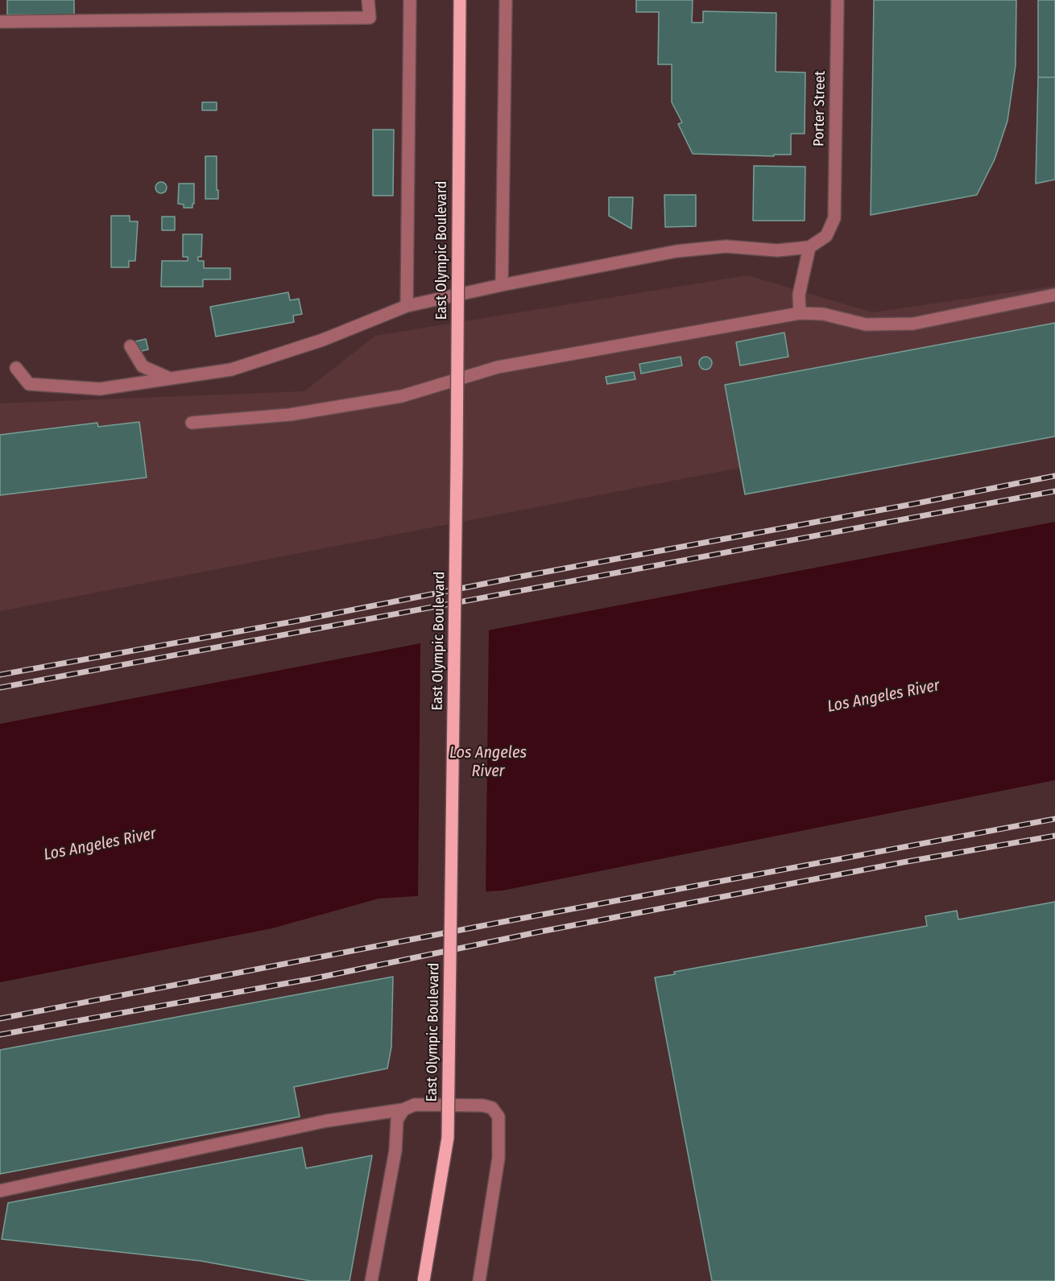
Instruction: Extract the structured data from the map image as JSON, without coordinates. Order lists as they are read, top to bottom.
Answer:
{
  "streets": {
    "main road": ["East Olympic Boulevard"],
    "street": ["Porter Street"]
  },
  "water": ["Los Angeles River"]
}
